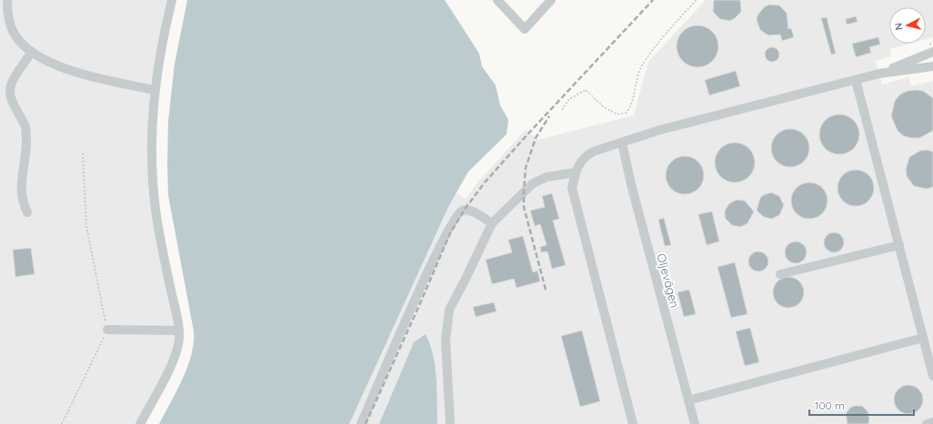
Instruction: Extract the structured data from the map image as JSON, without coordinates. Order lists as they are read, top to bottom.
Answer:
{
  "streets": {
    "street": ["Oljevägen"]
  },
  "scale_bar": "100 m",
  "north": "left"
}
